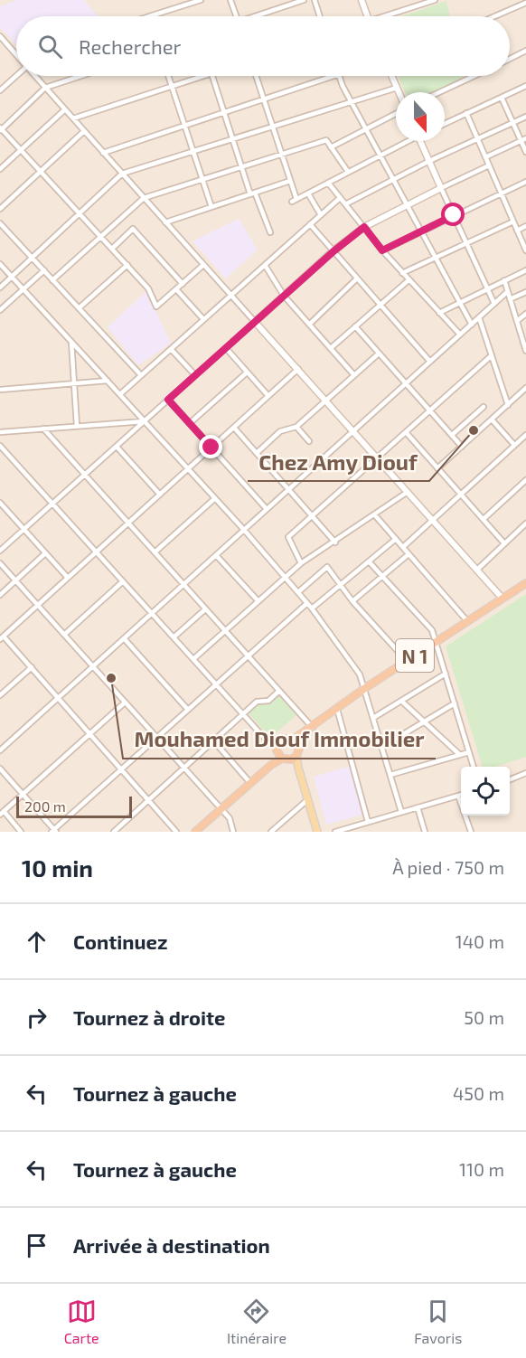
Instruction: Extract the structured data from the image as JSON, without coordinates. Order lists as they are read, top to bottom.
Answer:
{
  "streets": {
    "highway": ["N 1"]
  },
  "places": ["Chez Amy Diouf", "Mouhamed Diouf Immobilier"],
  "scale_bar": "200 m",
  "north": "bottom",
  "page": {
    "search": "Rechercher",
    "scale": "200 m",
    "heading": ["10 min", "À pied · 750 m"],
    "list": [
      ["Continuez", "140 m"],
      ["Tournez à droite", "50 m"],
      ["Tournez à gauche", "450 m"],
      ["Tournez à gauche", "110 m"],
      "Arrivée à destination"
    ],
    "nav": ["Carte", "Itinéraire", "Favoris"]
  }
}
